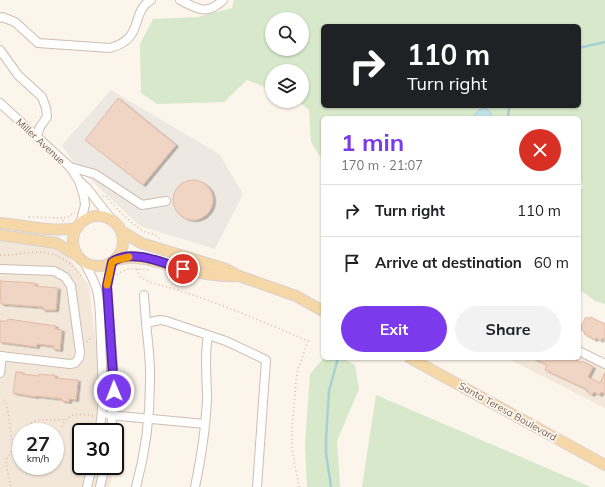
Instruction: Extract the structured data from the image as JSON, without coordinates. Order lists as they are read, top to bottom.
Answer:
{
  "streets": {
    "main road": ["Santa Teresa Boulevard"],
    "street": ["Miller Avenue"]
  },
  "page": {
    "turn": ["110 m", "Turn right"],
    "heading": ["1 min", "170 m · 21:07"],
    "list": [
      {
        "name": "Turn right",
        "value": "110 m"
      },
      {
        "name": "Arrive at destination",
        "value": "60 m"
      }
    ],
    "buttons": ["Exit", "Share"],
    "speed": "27 km/h",
    "limit": "30"
  }
}
